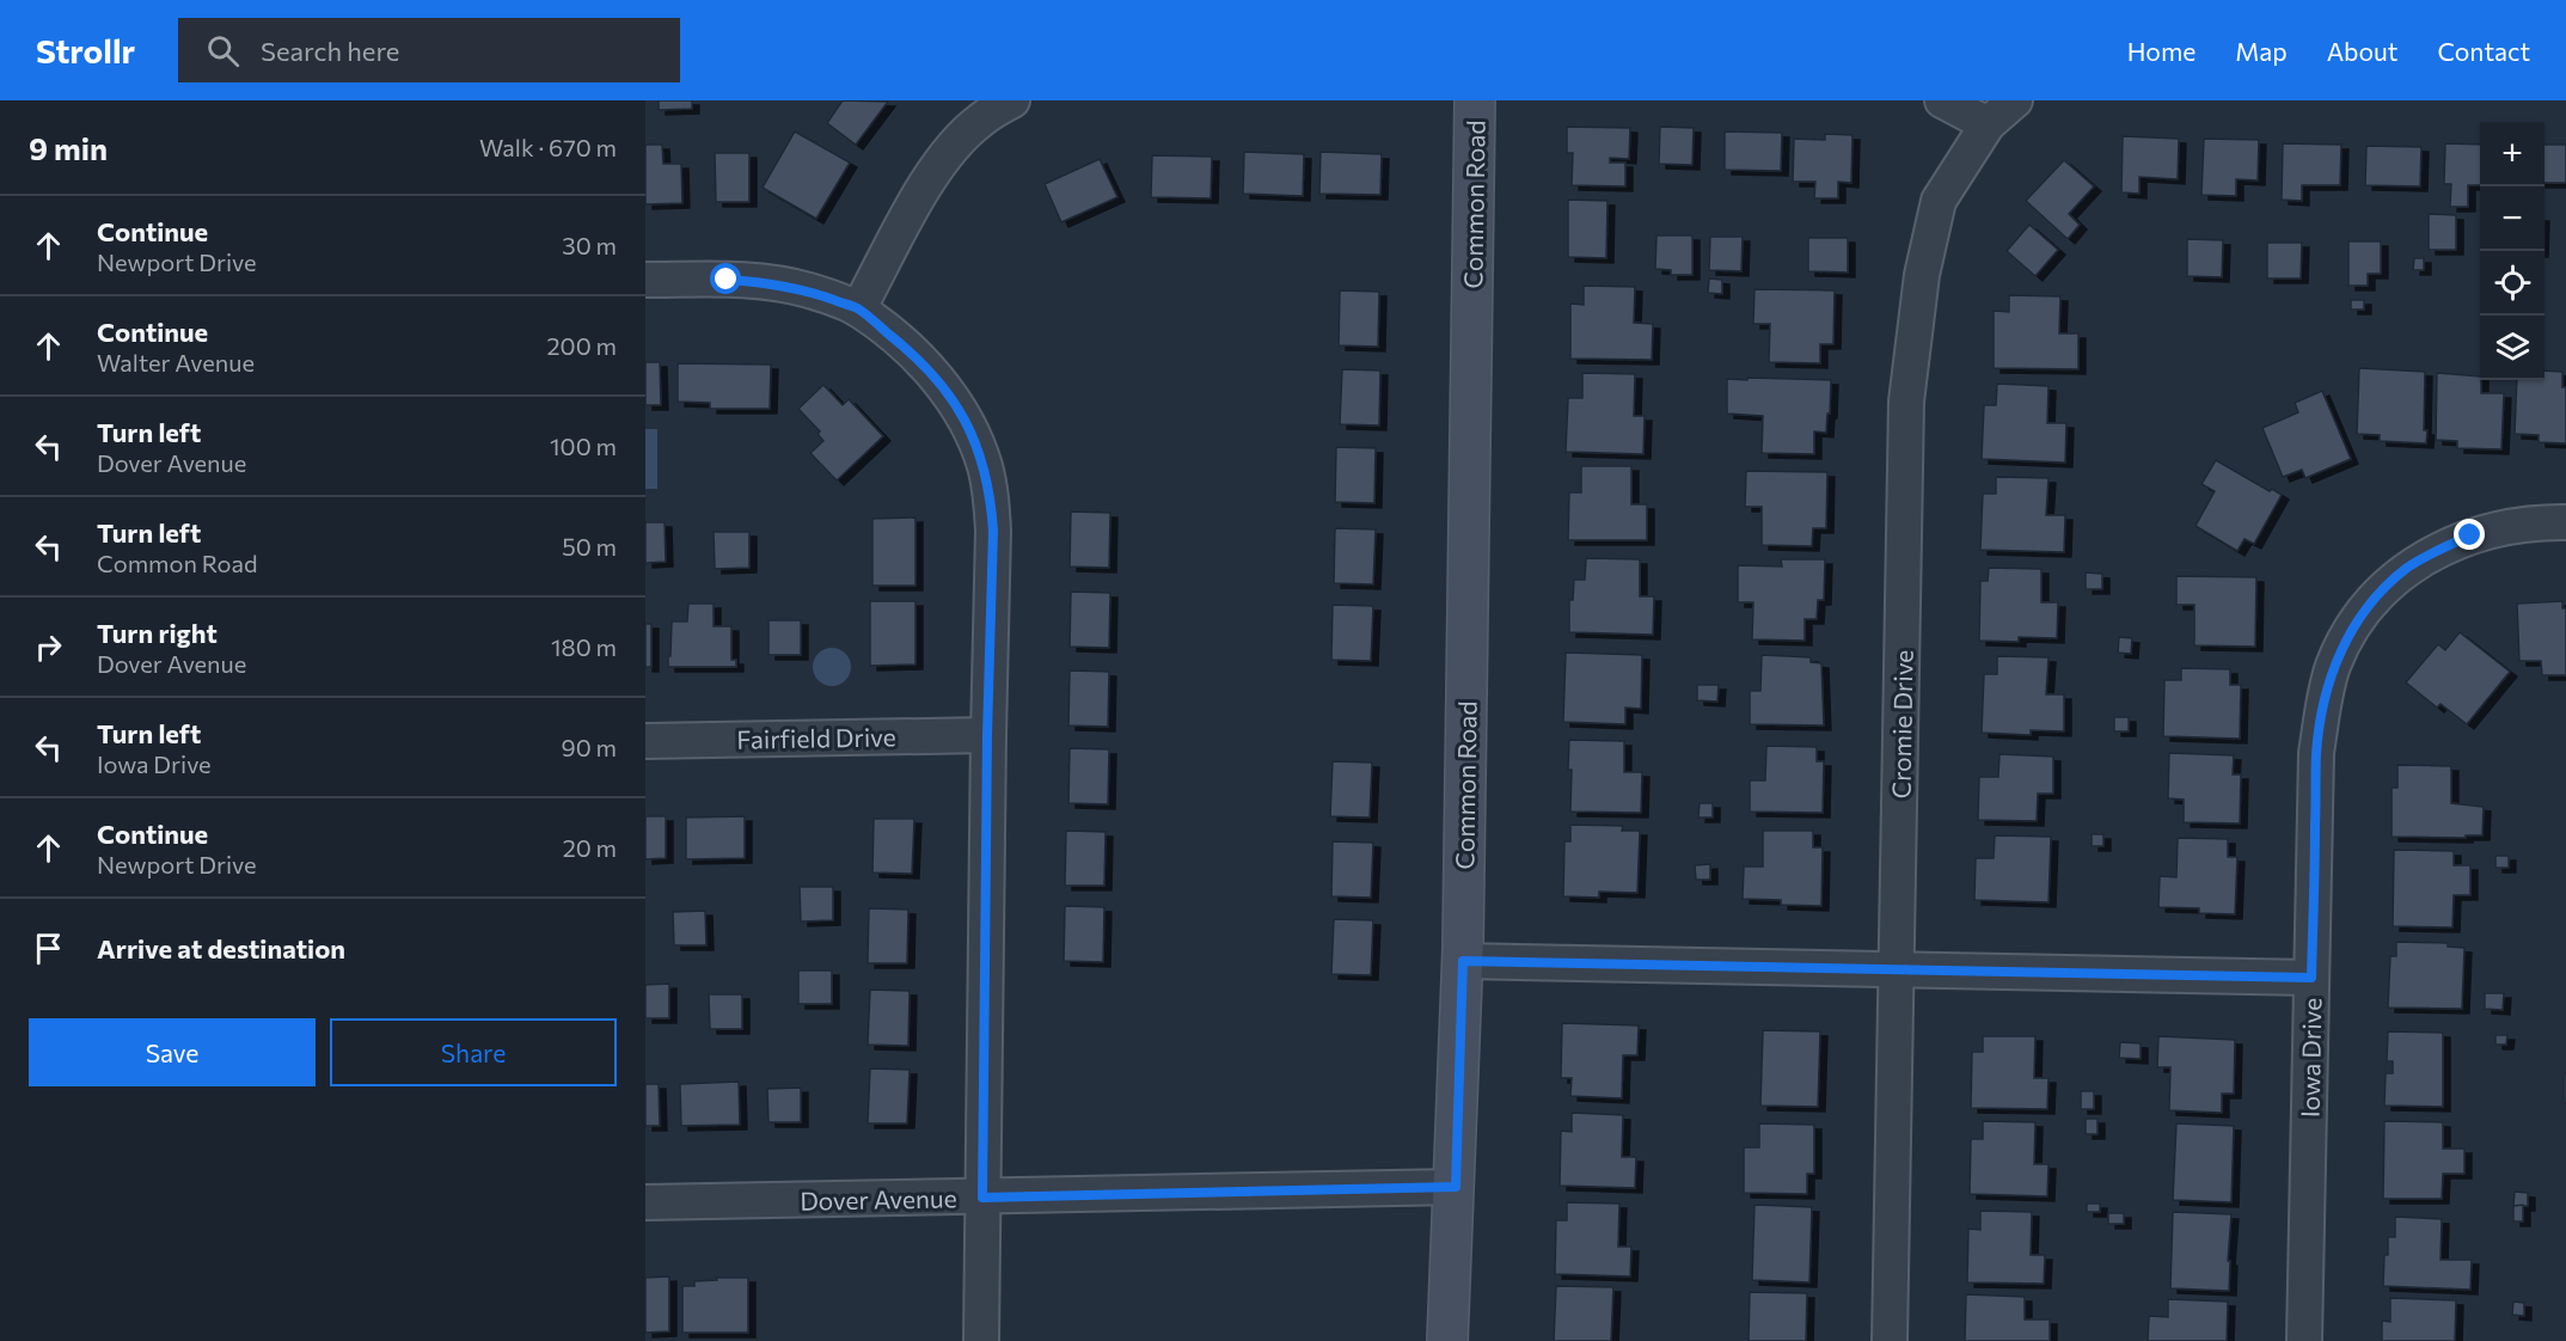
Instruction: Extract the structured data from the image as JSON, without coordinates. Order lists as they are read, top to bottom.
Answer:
{
  "streets": {
    "street": [
      "Common Road",
      "Cromie Drive",
      "Fairfield Drive",
      "Iowa Drive",
      "Dover Avenue"
    ]
  },
  "crossings": [
    ["Common Road", "Dover Avenue"]
  ],
  "page": {
    "header": "Strollr",
    "search": "Search here",
    "nav": [
      "Home",
      "Map",
      "About",
      "Contact"
    ],
    "heading": ["9 min", "Walk · 670 m"],
    "map_buttons": ["+", "−"],
    "list": [
      ["Continue", "Newport Drive", "30 m"],
      ["Continue", "Walter Avenue", "200 m"],
      ["Turn left", "Dover Avenue", "100 m"],
      ["Turn left", "Common Road", "50 m"],
      ["Turn right", "Dover Avenue", "180 m"],
      ["Turn left", "Iowa Drive", "90 m"],
      ["Continue", "Newport Drive", "20 m"],
      "Arrive at destination"
    ],
    "buttons": ["Save", "Share"]
  }
}
